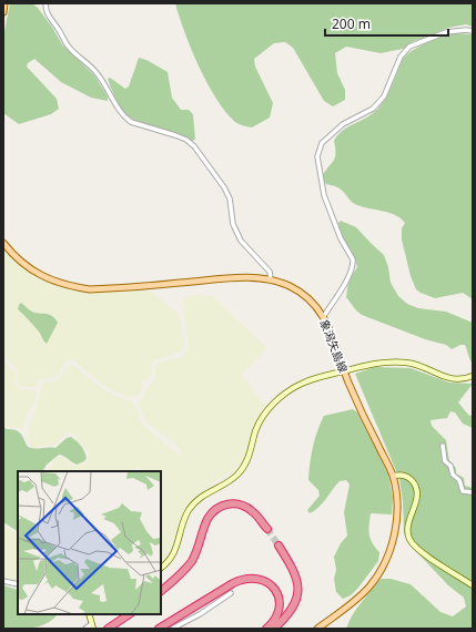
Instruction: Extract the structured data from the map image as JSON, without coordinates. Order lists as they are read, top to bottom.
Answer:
{
  "streets": {
    "main road": ["象潟矢島線"]
  },
  "scale_bar": "200 m"
}
